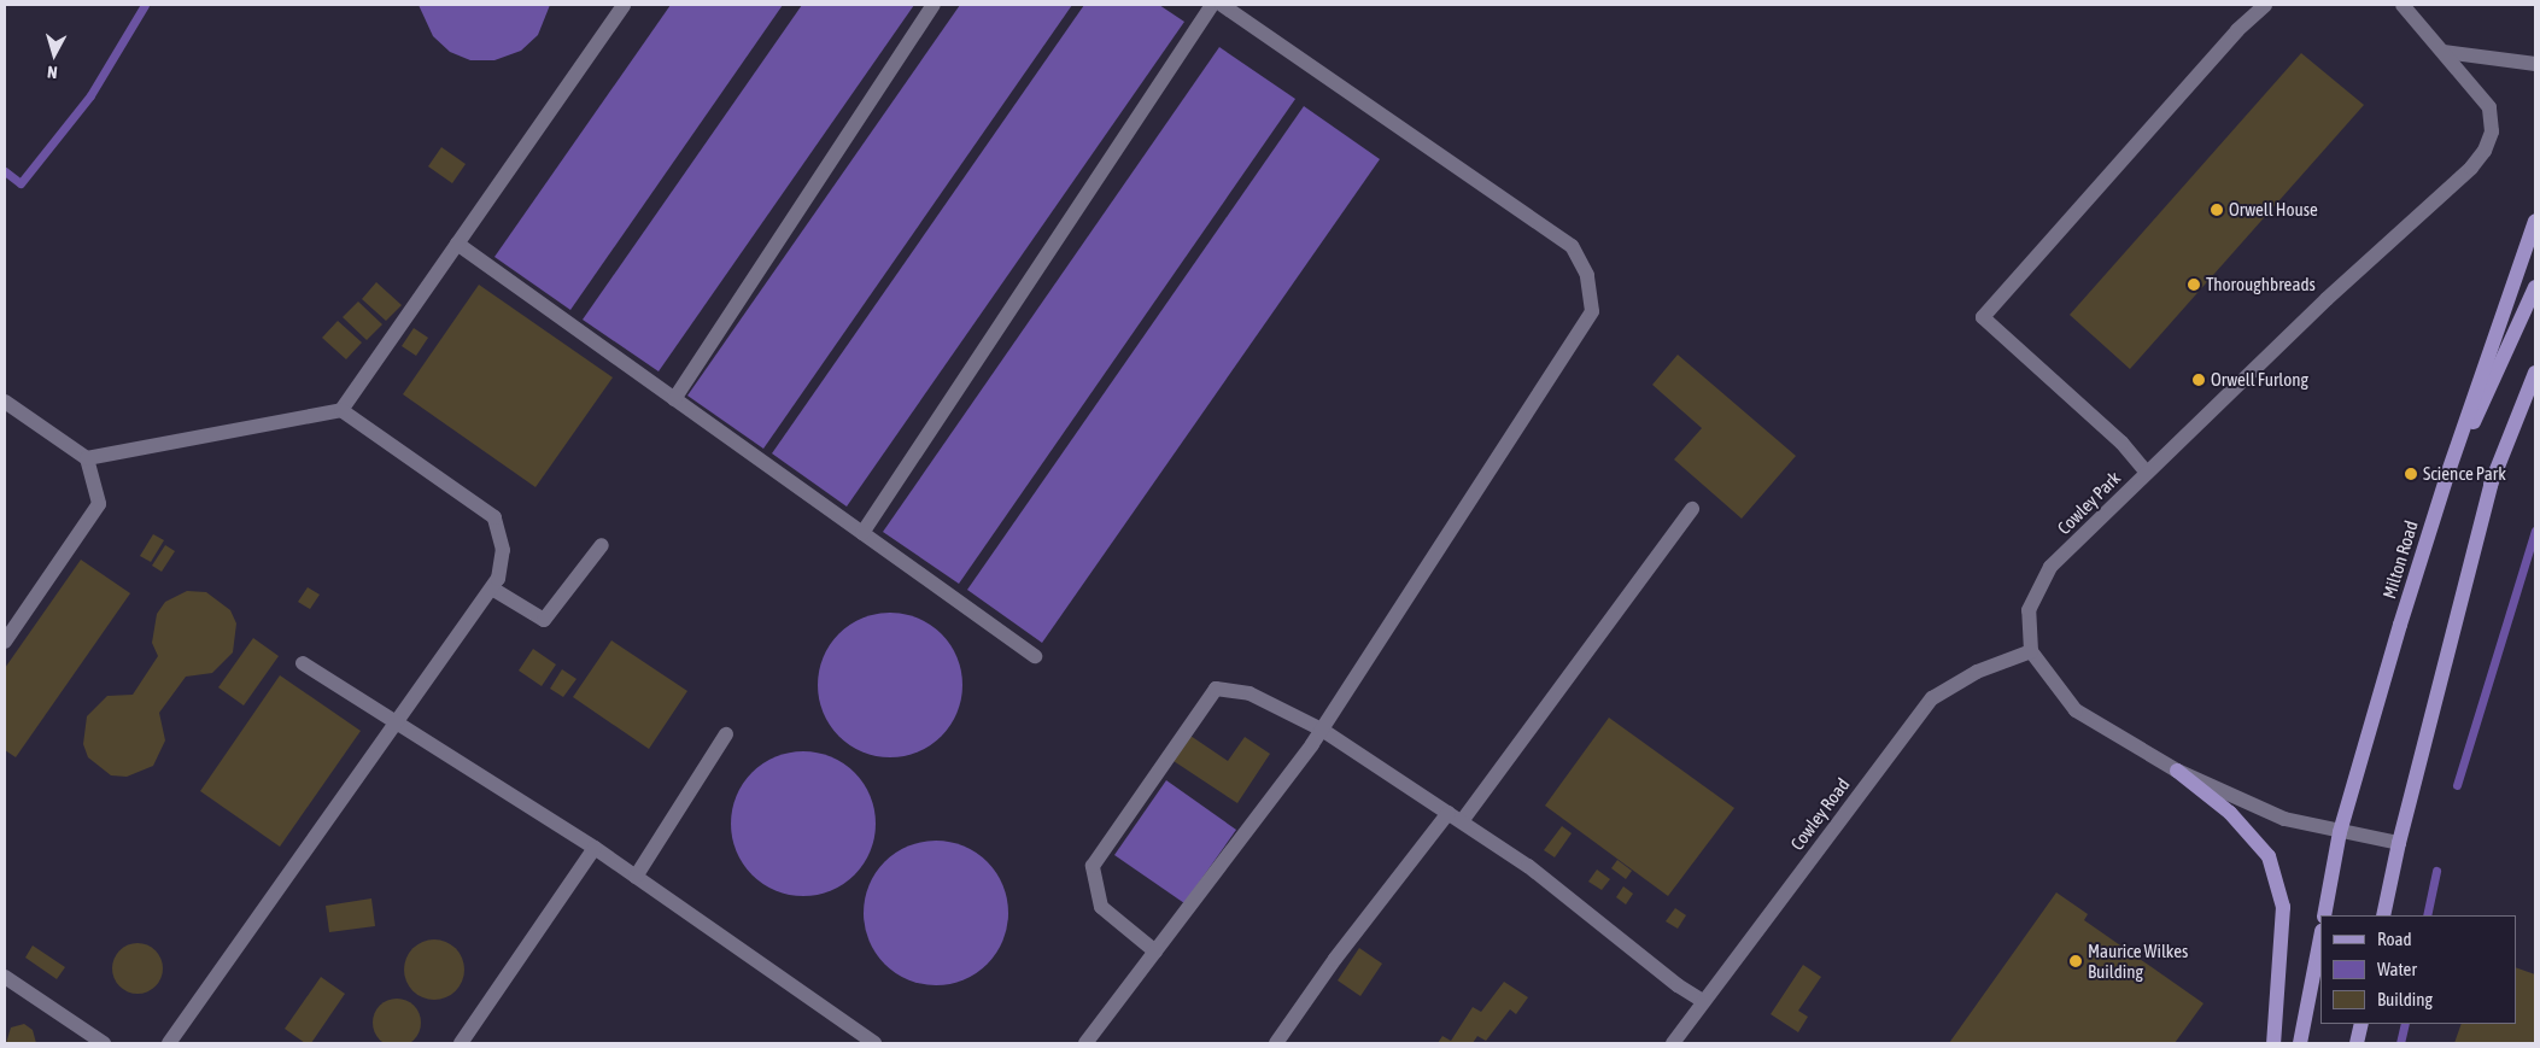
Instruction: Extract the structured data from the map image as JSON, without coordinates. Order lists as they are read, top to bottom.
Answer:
{
  "streets": {
    "main road": ["Milton Road"],
    "street": ["Cowley Park", "Cowley Road"]
  },
  "crossings": [
    ["Cowley Park", "Cowley Road"]
  ],
  "places": [
    "Orwell House",
    "Thoroughbreads",
    "Orwell Furlong",
    "Science Park",
    "Maurice Wilkes Building"
  ],
  "legend": ["Road", "Water", "Building"],
  "north": "bottom"
}
